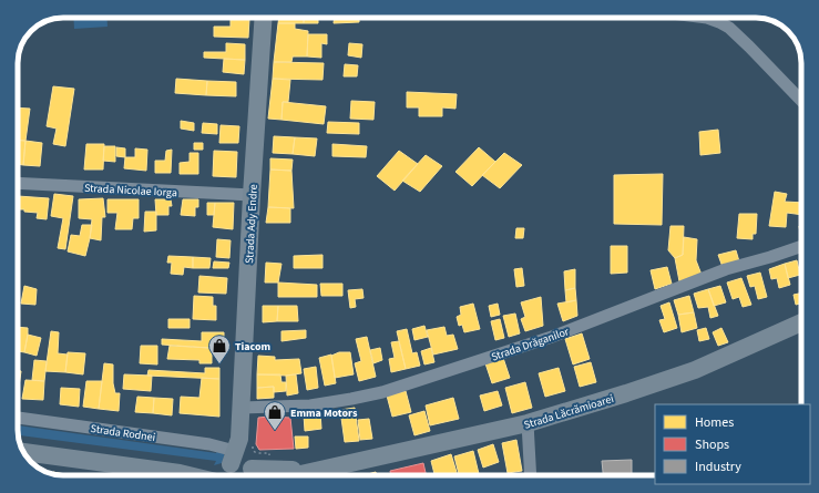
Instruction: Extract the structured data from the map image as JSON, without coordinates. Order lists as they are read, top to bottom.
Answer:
{
  "streets": {
    "main road": ["Strada Ady Endre", "Strada Lăcrămioarei"],
    "street": ["Strada Nicolae Iorga", "Strada Drăganilor", "Strada Rodnei"]
  },
  "crossings": [
    ["Strada Nicolae Iorga", "Strada Ady Endre"],
    ["Strada Ady Endre", "Strada Drăganilor"],
    ["Strada Ady Endre", "Strada Lăcrămioarei"],
    ["Strada Ady Endre", "Strada Rodnei"],
    ["Strada Lăcrămioarei", "Strada Rodnei"]
  ],
  "places": {
    "shop": ["Tiacom", "Emma Motors"]
  },
  "legend": ["Homes", "Shops", "Industry"]
}
